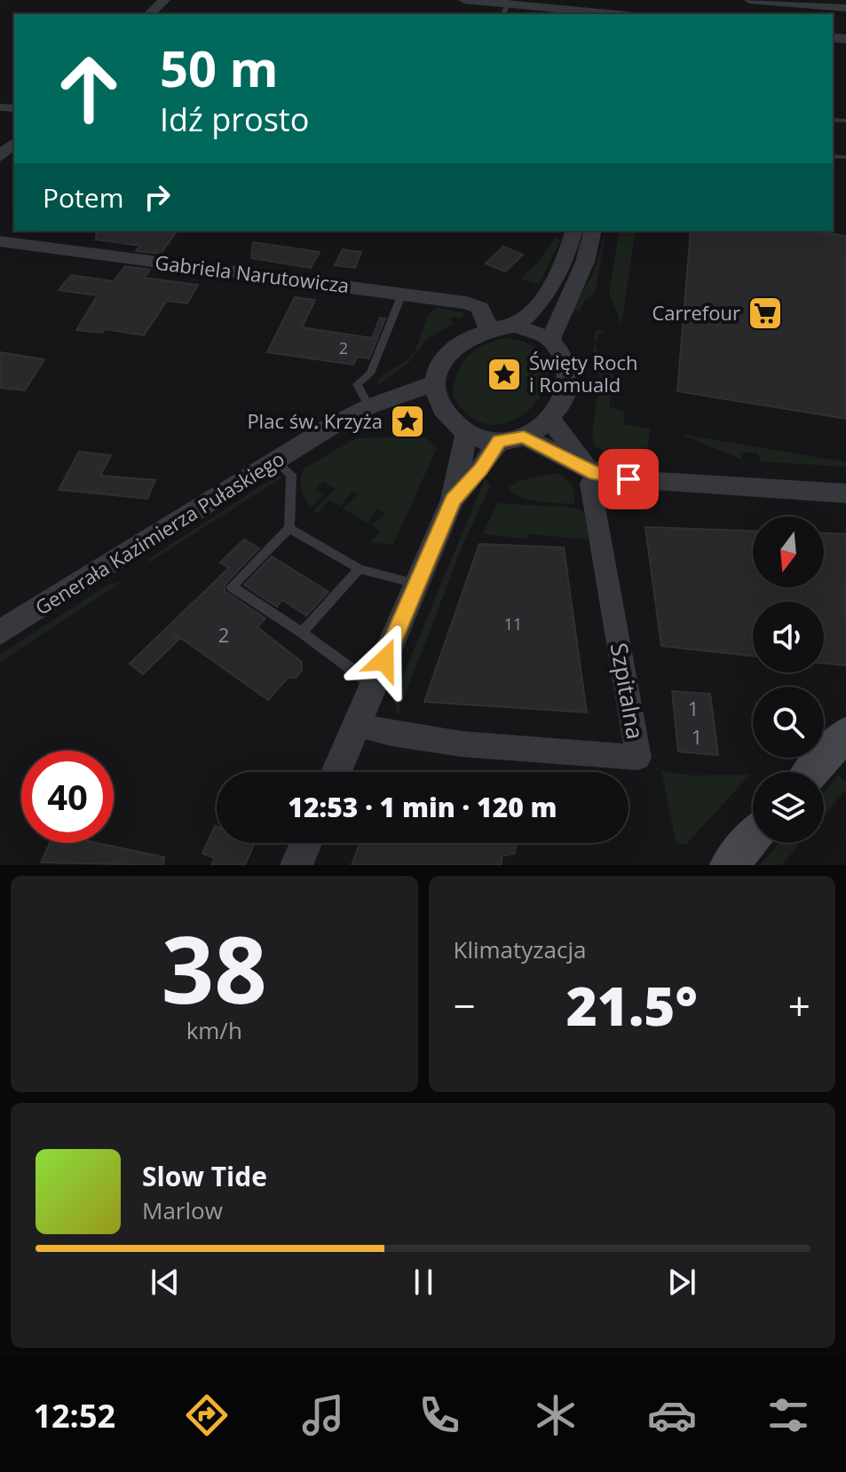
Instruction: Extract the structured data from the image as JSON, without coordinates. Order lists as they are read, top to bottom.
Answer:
{
  "streets": {
    "street": ["Gabriela Narutowicza", "Generała Kazimierza Pułaskiego", "Szpitalna"]
  },
  "crossings": [
    ["Gabriela Narutowicza", "Generała Kazimierza Pułaskiego"]
  ],
  "places": {
    "supermarket": ["Carrefour"],
    "place": ["Święty Roch i Romuald", "Plac św. Krzyża"]
  },
  "house_numbers": [
    "2",
    "11",
    "2",
    "1",
    "1"
  ],
  "north": "bottom",
  "page": {
    "turn": ["50 m", "Idź prosto"],
    "then": "Potem",
    "limit": "40",
    "trip": "12:53 · 1 min · 120 m",
    "tile": [
      ["38", "km/h"],
      "Klimatyzacja"
    ],
    "heat": ["−", "21.5°", "+"],
    "song": ["Slow Tide", "Marlow"],
    "tabs": "12:52"
  }
}
